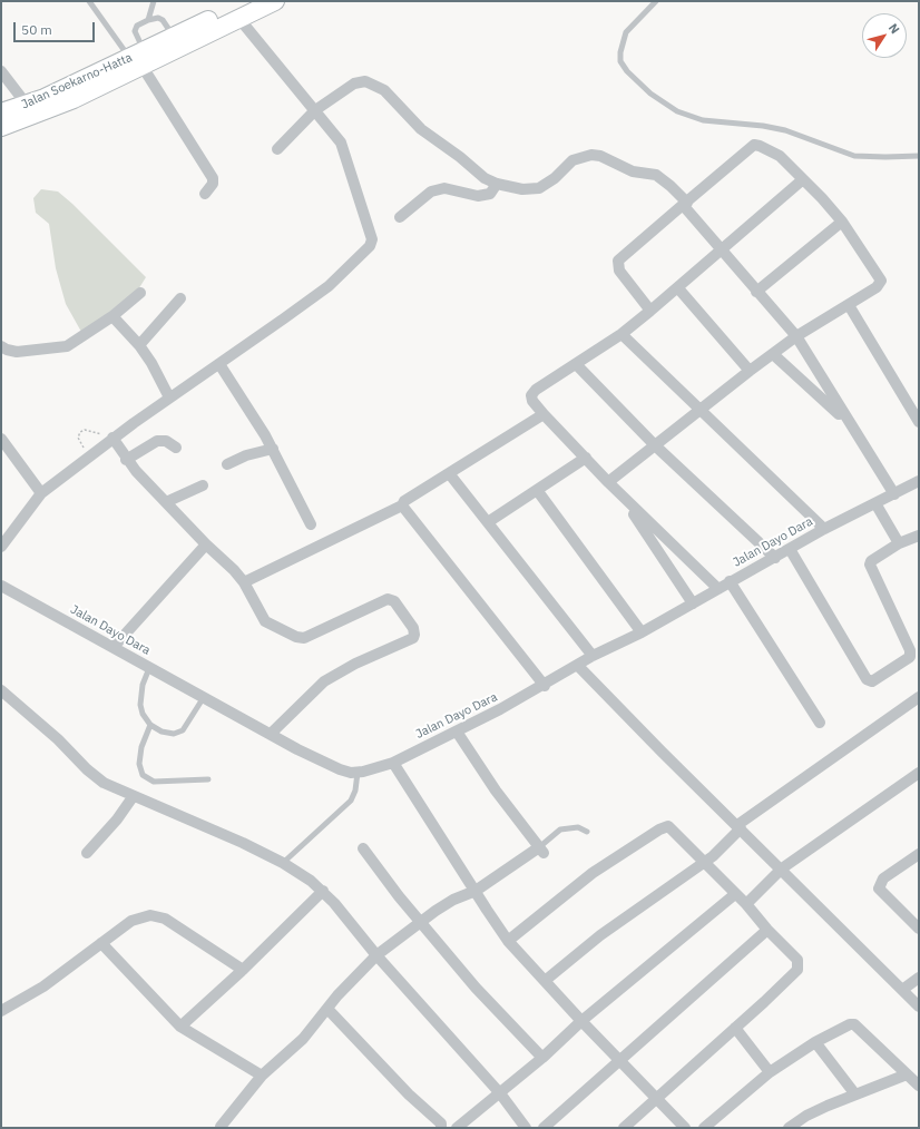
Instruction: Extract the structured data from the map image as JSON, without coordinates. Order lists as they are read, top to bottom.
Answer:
{
  "streets": {
    "main road": ["Jalan Soekarno-Hatta"],
    "street": ["Jalan Dayo Dara"]
  },
  "scale_bar": "50 m",
  "north": "top right"
}
